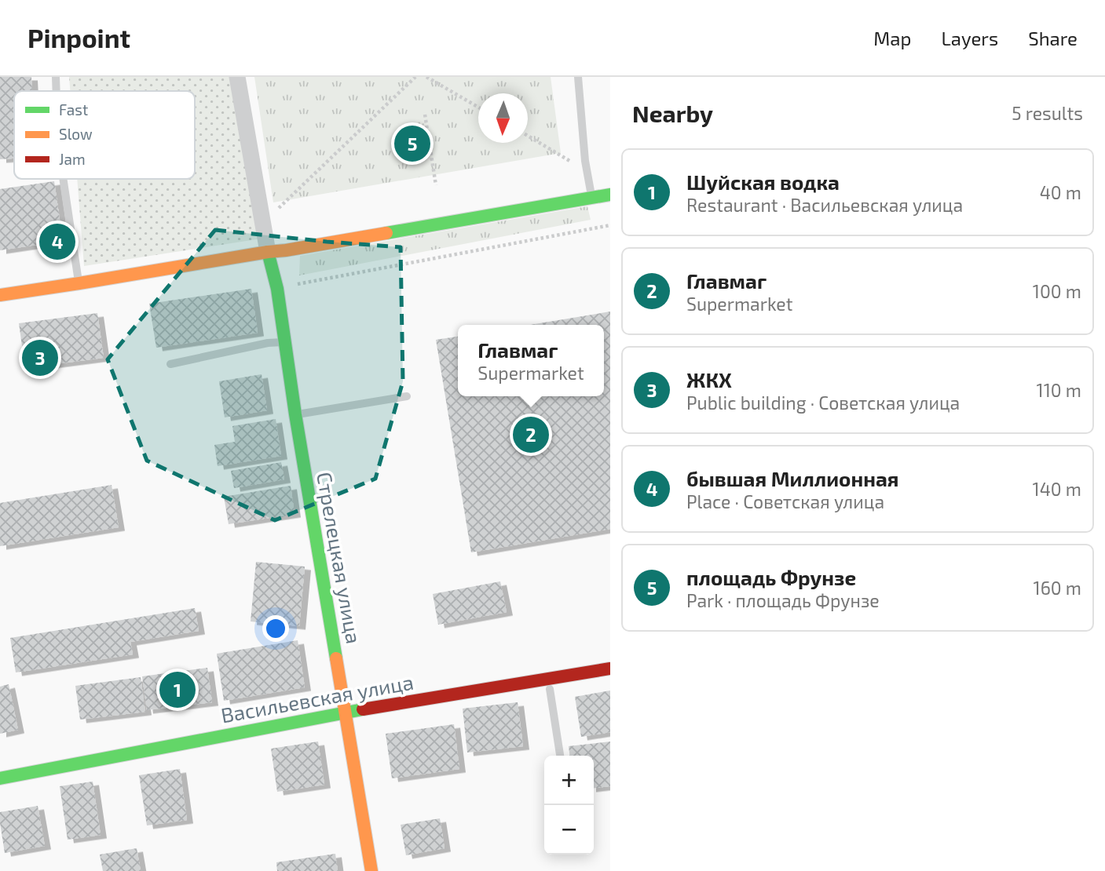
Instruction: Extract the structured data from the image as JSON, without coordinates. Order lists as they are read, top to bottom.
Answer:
{
  "streets": {
    "street": ["Стрелецкая улица", "Васильевская улица"]
  },
  "crossings": [
    ["Стрелецкая улица", "Васильевская улица"]
  ],
  "legend": ["Fast", "Slow", "Jam"],
  "north": "bottom",
  "page": {
    "header": "Pinpoint",
    "nav": ["Map", "Layers", "Share"],
    "heading": ["Nearby", "5 results"],
    "pins": [
      "5",
      "4",
      "3",
      "2",
      "1"
    ],
    "list": [
      {
        "mark": "1",
        "name": "Шуйская водка",
        "note": "Restaurant · Васильевская улица",
        "value": "40 m"
      },
      {
        "mark": "2",
        "name": "Главмаг",
        "note": "Supermarket",
        "value": "100 m"
      },
      {
        "mark": "3",
        "name": "ЖКХ",
        "note": "Public building · Советская улица",
        "value": "110 m"
      },
      {
        "mark": "4",
        "name": "бывшая Миллионная",
        "note": "Place · Советская улица",
        "value": "140 m"
      },
      {
        "mark": "5",
        "name": "площадь Фрунзе",
        "note": "Park · площадь Фрунзе",
        "value": "160 m"
      }
    ],
    "popup": ["Главмаг", "Supermarket"],
    "map_buttons": ["+", "−"]
  }
}
